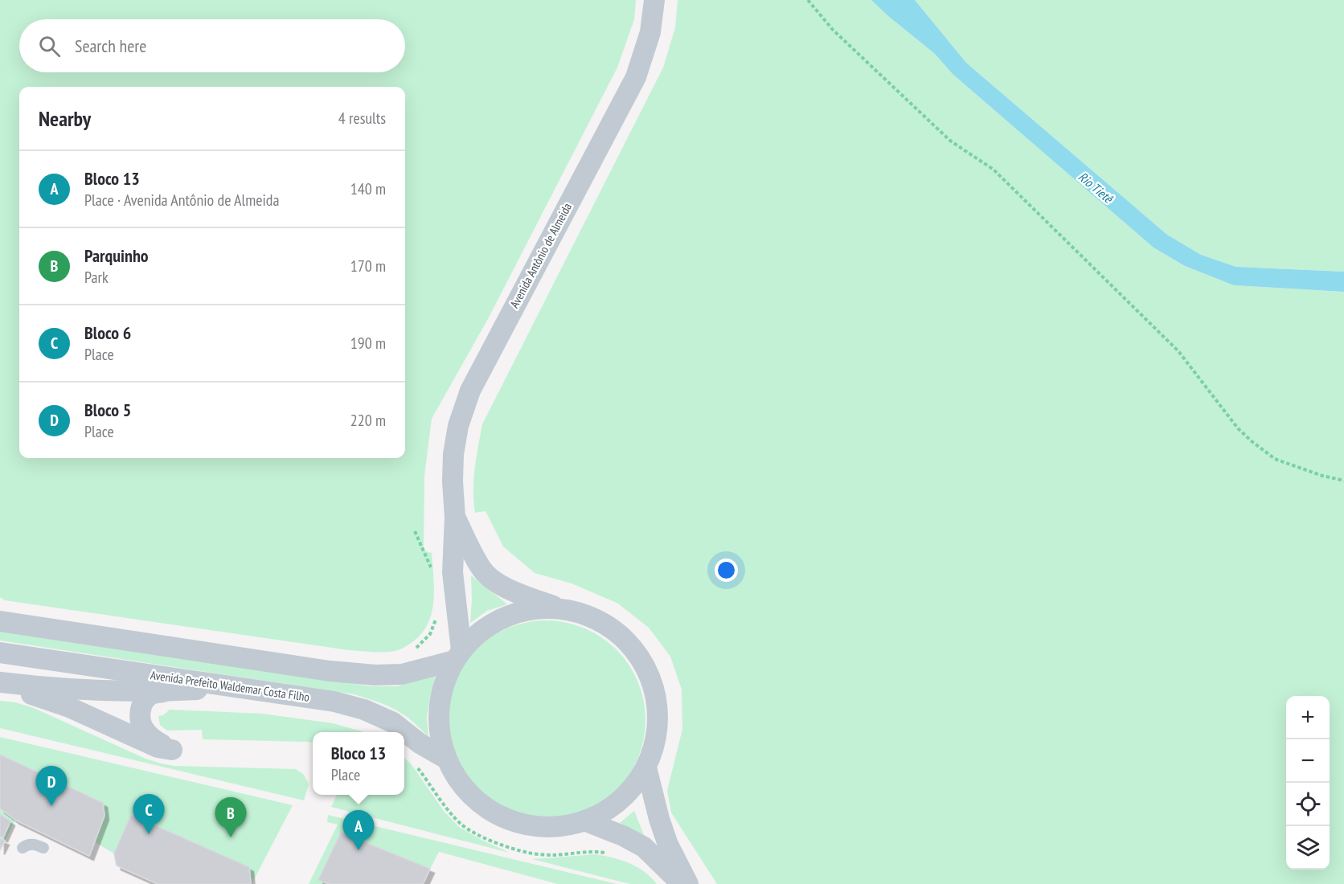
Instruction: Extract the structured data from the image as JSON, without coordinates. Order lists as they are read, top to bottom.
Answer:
{
  "streets": {
    "street": ["Avenida Antônio de Almeida", "Avenida Prefeito Waldemar Costa Filho"]
  },
  "crossings": [
    ["Avenida Antônio de Almeida", "Avenida Prefeito Waldemar Costa Filho"]
  ],
  "water": ["Rio Tietê"],
  "page": {
    "search": "Search here",
    "heading": ["Nearby", "4 results"],
    "list": [
      {
        "mark": "A",
        "name": "Bloco 13",
        "note": "Place · Avenida Antônio de Almeida",
        "value": "140 m"
      },
      {
        "mark": "B",
        "name": "Parquinho",
        "note": "Park",
        "value": "170 m"
      },
      {
        "mark": "C",
        "name": "Bloco 6",
        "note": "Place",
        "value": "190 m"
      },
      {
        "mark": "D",
        "name": "Bloco 5",
        "note": "Place",
        "value": "220 m"
      }
    ],
    "map_buttons": ["+", "−"],
    "popup": ["Bloco 13", "Place"],
    "pins": [
      "D",
      "C",
      "B",
      "A"
    ]
  }
}
